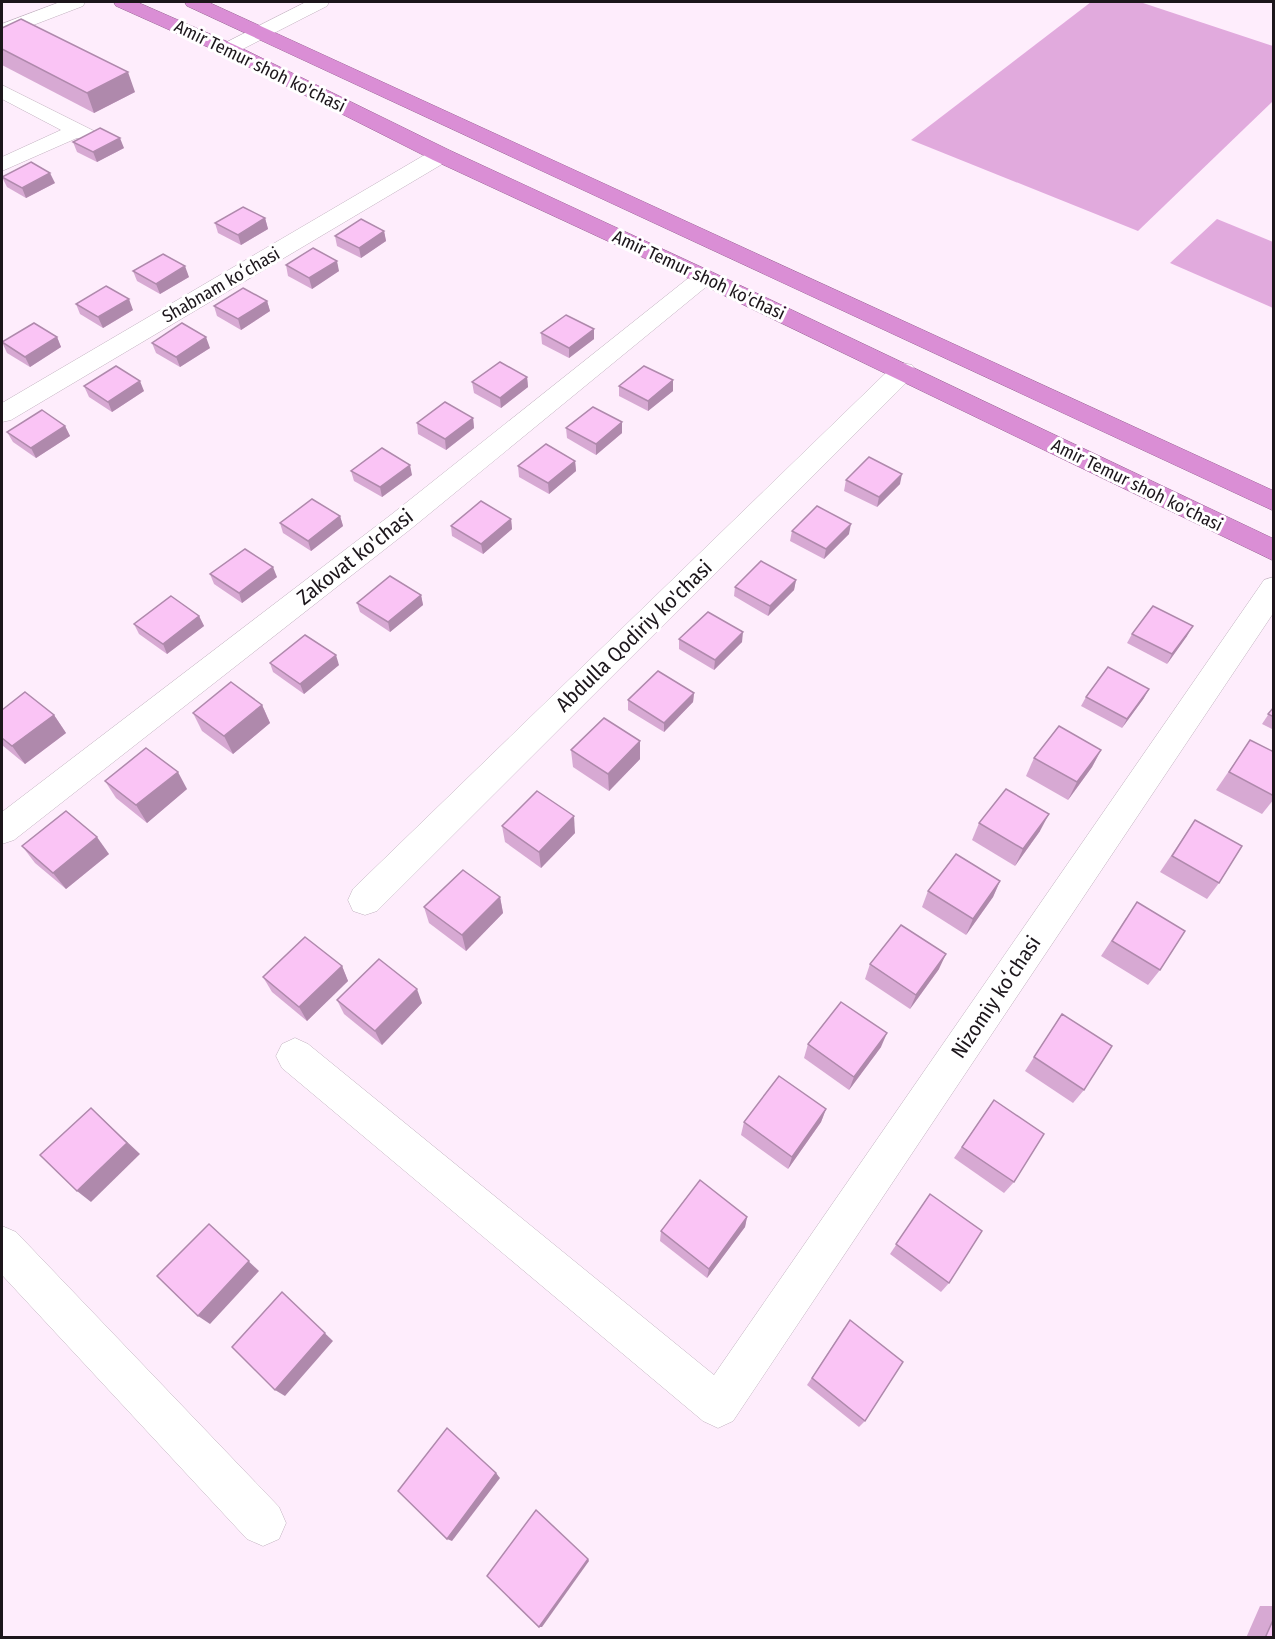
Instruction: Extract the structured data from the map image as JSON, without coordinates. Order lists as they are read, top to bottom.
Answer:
{
  "streets": {
    "highway": ["Amir Temur shoh ko'chasi"],
    "street": [
      "Shabnam koʻchasi",
      "Zakovat ko'chasi",
      "Abdulla Qodiriy ko'chasi",
      "Nizomiy koʻchasi"
    ]
  },
  "crossings": [
    ["Amir Temur shoh ko'chasi", "Shabnam koʻchasi"],
    ["Amir Temur shoh ko'chasi", "Zakovat ko'chasi"],
    ["Amir Temur shoh ko'chasi", "Abdulla Qodiriy ko'chasi"]
  ]
}
